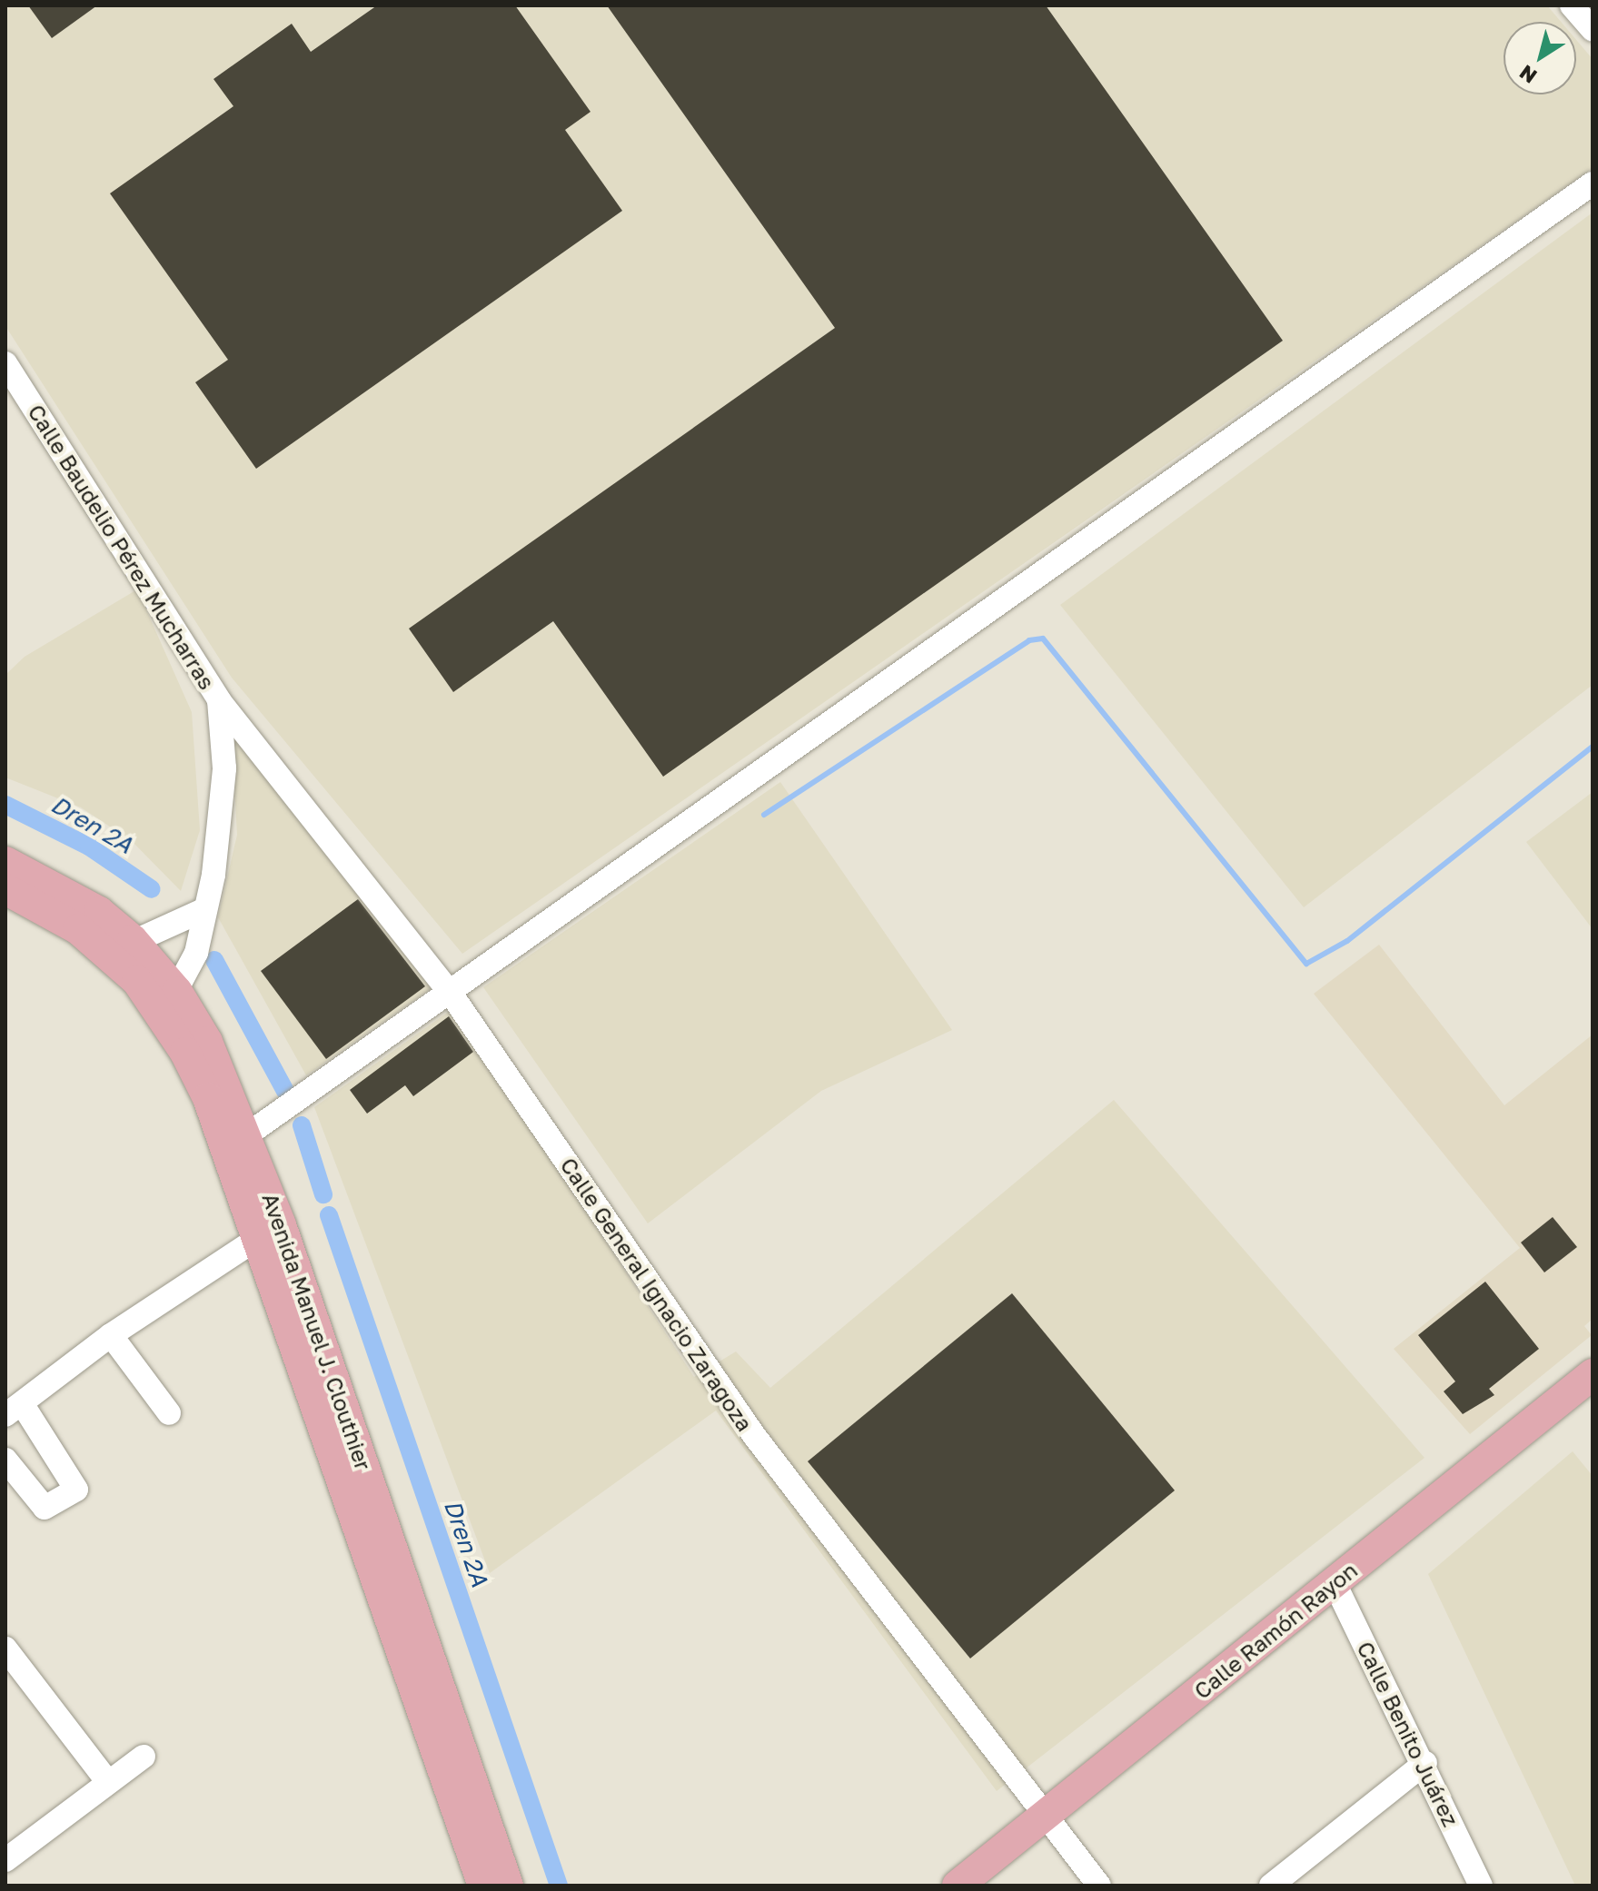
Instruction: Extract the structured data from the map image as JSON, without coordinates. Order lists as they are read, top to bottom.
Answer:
{
  "streets": {
    "main road": ["Avenida Manuel J. Clouthier", "Calle Ramón Rayon"],
    "street": ["Calle Baudelio Pérez Mucharras", "Calle General Ignacio Zaragoza", "Calle Benito Juárez"]
  },
  "crossings": [
    ["Calle Baudelio Pérez Mucharras", "Calle General Ignacio Zaragoza"],
    ["Calle Baudelio Pérez Mucharras", "Avenida Manuel J. Clouthier"],
    ["Calle General Ignacio Zaragoza", "Calle Ramón Rayon"],
    ["Calle Ramón Rayon", "Calle Benito Juárez"]
  ],
  "water": ["Dren 2A"],
  "north": "bottom left"
}
